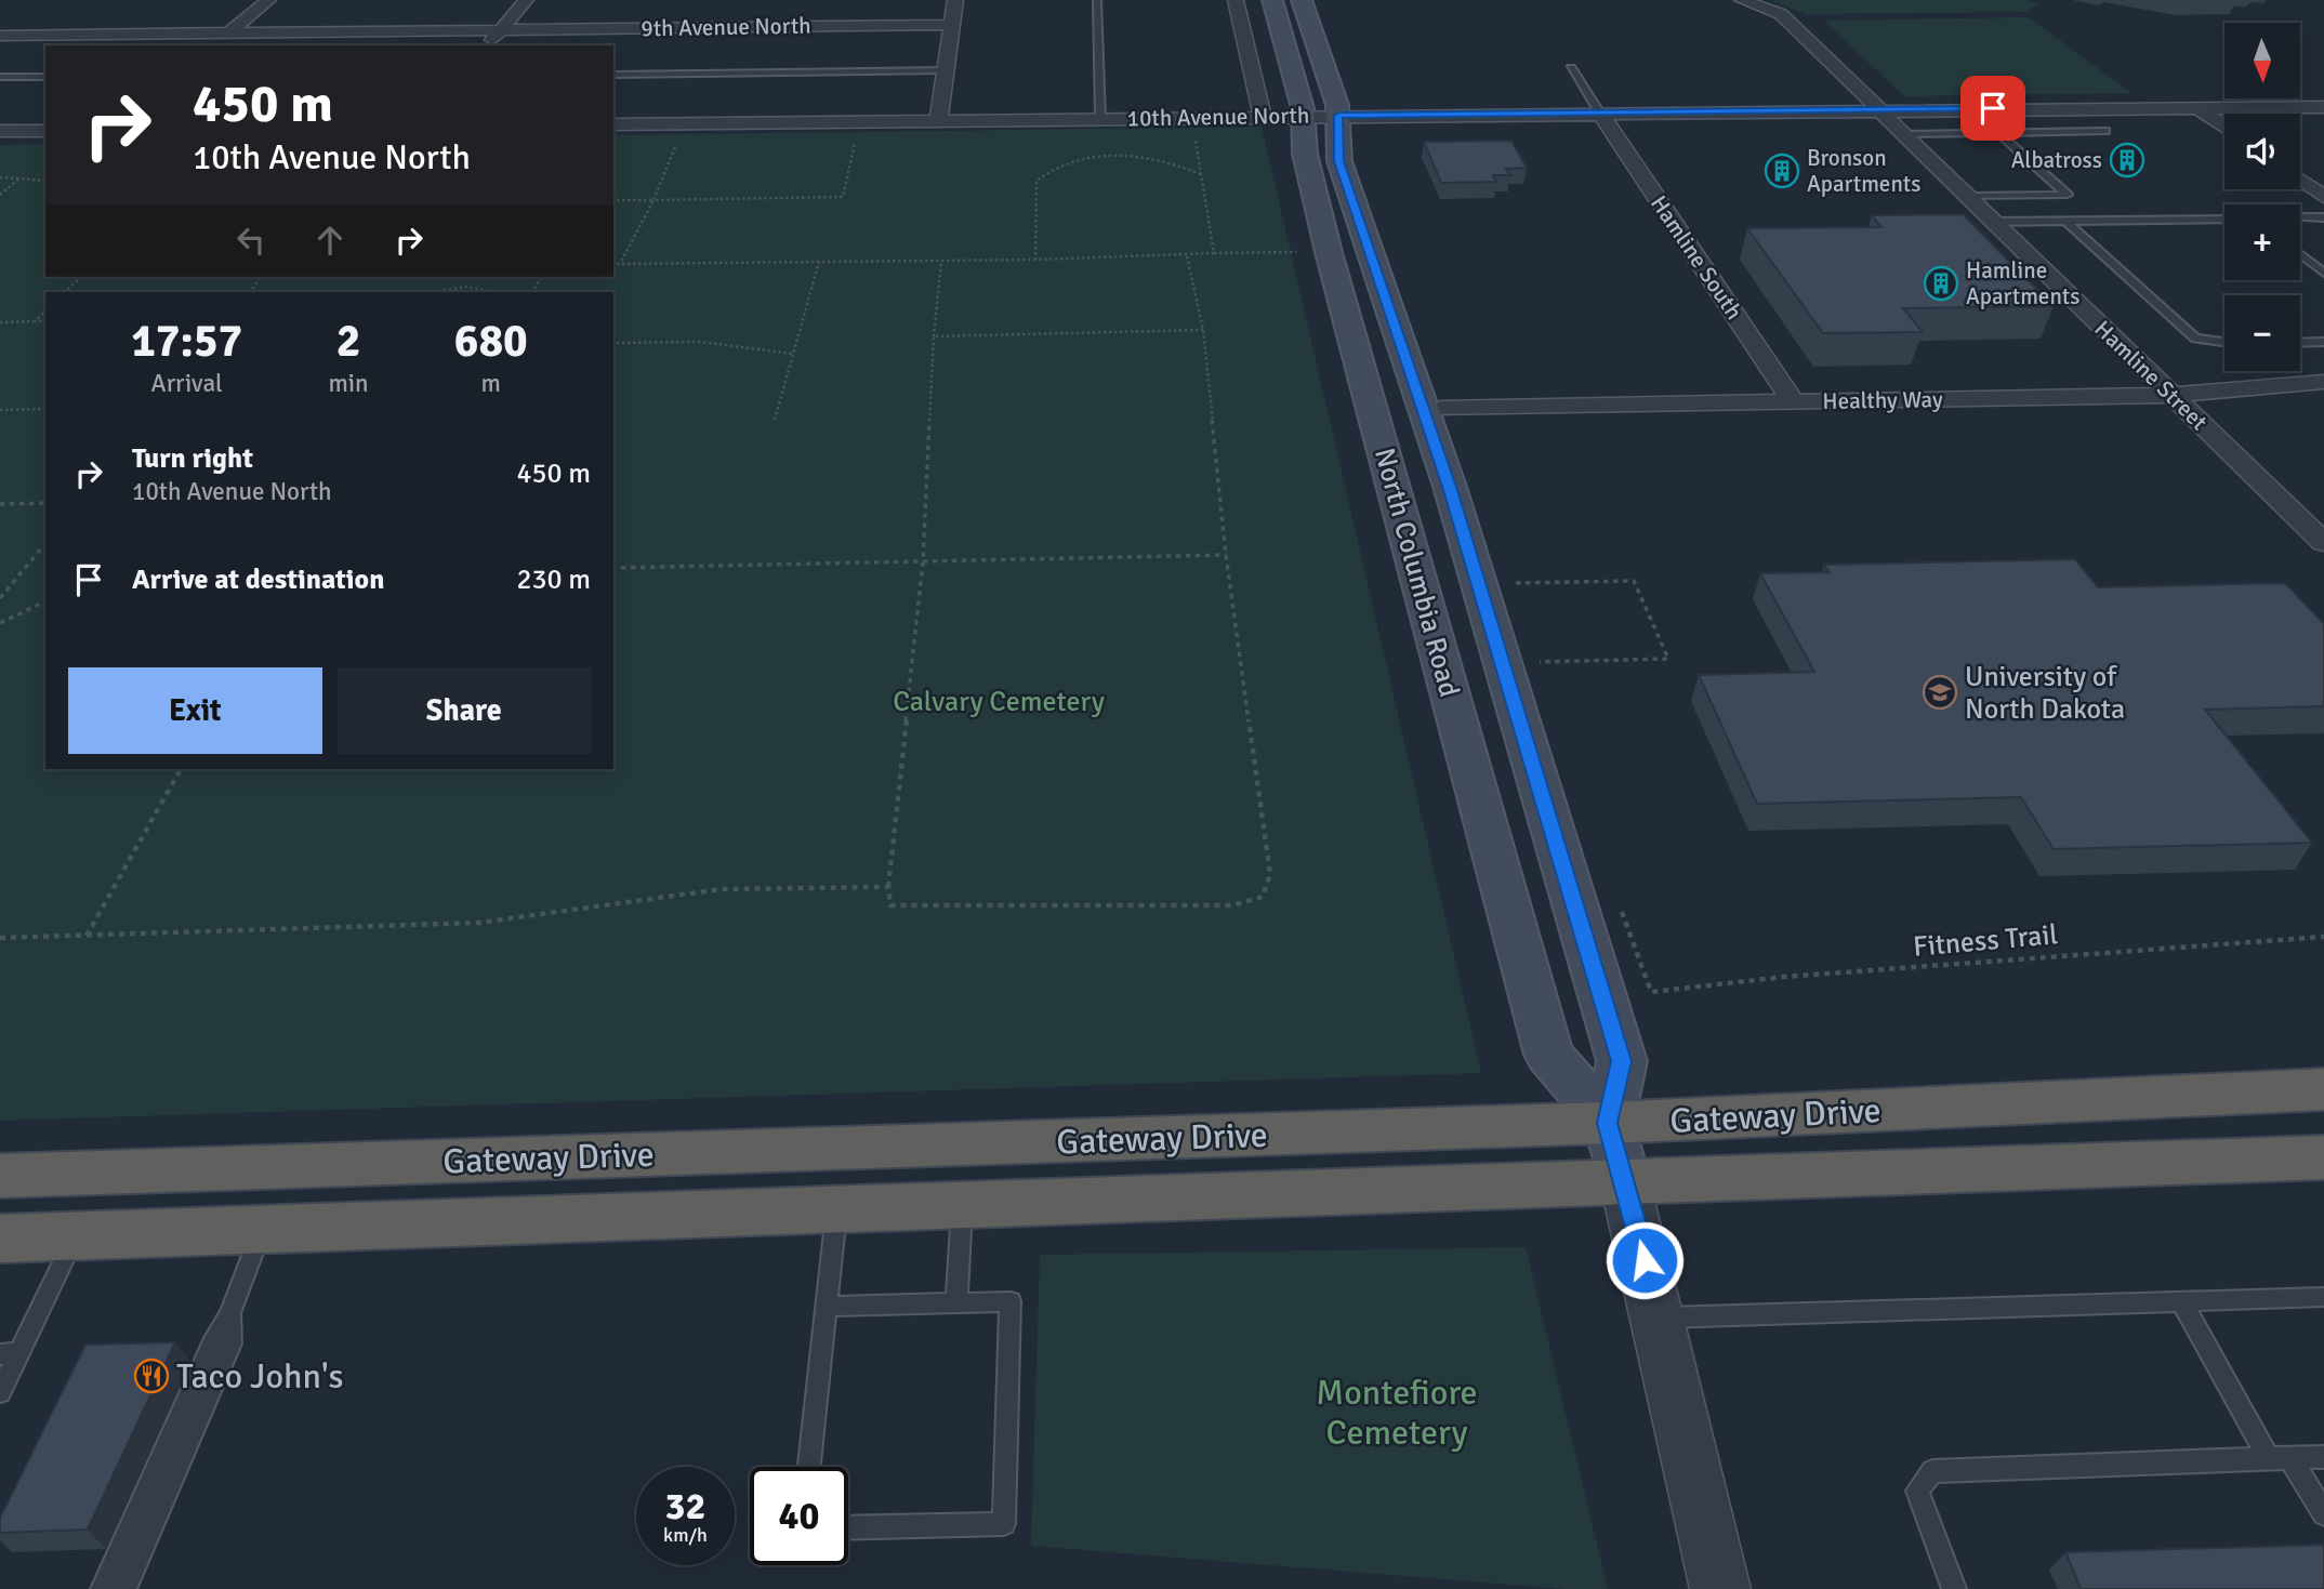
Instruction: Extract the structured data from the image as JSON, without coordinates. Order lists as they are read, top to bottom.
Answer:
{
  "streets": {
    "highway": ["Gateway Drive"],
    "main road": ["North Columbia Road"],
    "street": [
      "9th Avenue North",
      "10th Avenue North",
      "Hamline South",
      "Hamline Street",
      "Healthy Way"
    ],
    "path": ["Fitness Trail"]
  },
  "crossings": [
    ["10th Avenue North", "Hamline South"],
    ["10th Avenue North", "Hamline Street"],
    ["10th Avenue North", "North Columbia Road"],
    ["Hamline South", "Healthy Way"],
    ["Hamline Street", "Healthy Way"],
    ["North Columbia Road", "Gateway Drive"]
  ],
  "parks": ["Calvary Cemetery", "Montefiore Cemetery"],
  "places": {
    "building": ["Albatross", "Bronson Apartments", "Hamline Apartments"],
    "school or university": ["University of North Dakota"],
    "restaurant": ["Taco John's"]
  },
  "north": "bottom",
  "page": {
    "map_buttons": ["+", "−"],
    "turn": ["450 m", "10th Avenue North"],
    "eta": [
      "17:57",
      "Arrival",
      "2",
      "min",
      "680",
      "m"
    ],
    "list": [
      {
        "name": "Turn right",
        "note": "10th Avenue North",
        "value": "450 m"
      },
      {
        "name": "Arrive at destination",
        "value": "230 m"
      }
    ],
    "buttons": ["Exit", "Share"],
    "speed": "32 km/h",
    "limit": "40"
  }
}
